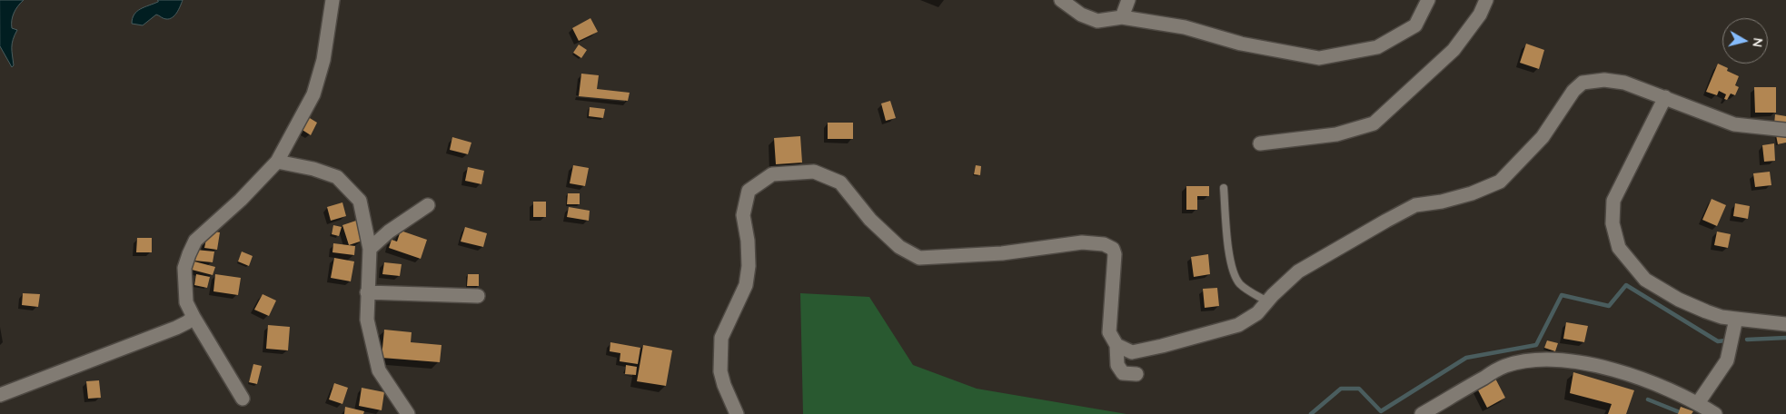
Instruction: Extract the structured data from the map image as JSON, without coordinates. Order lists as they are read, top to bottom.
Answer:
{
  "north": "right"
}
